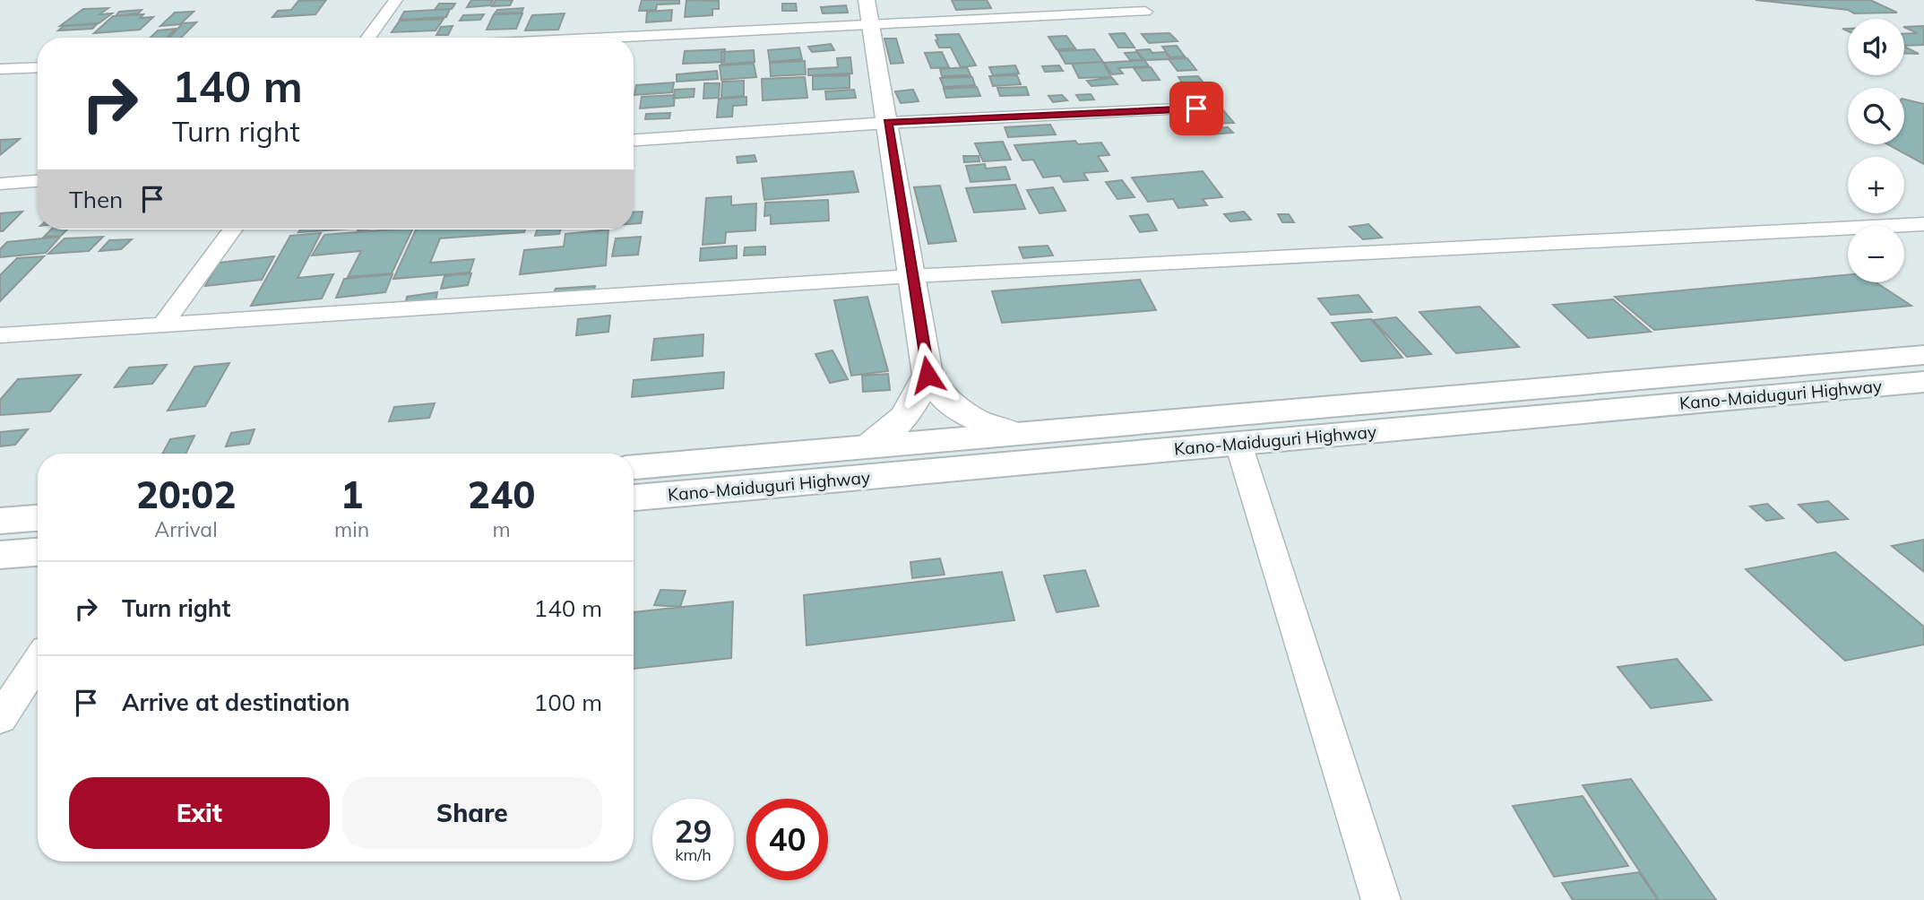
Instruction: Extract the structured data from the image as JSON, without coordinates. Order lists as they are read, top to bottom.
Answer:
{
  "streets": {
    "highway": ["Kano-Maiduguri Highway"]
  },
  "page": {
    "map_buttons": ["+", "−"],
    "turn": ["140 m", "Turn right"],
    "then": "Then",
    "eta": [
      "20:02",
      "Arrival",
      "1",
      "min",
      "240",
      "m"
    ],
    "list": [
      {
        "name": "Turn right",
        "value": "140 m"
      },
      {
        "name": "Arrive at destination",
        "value": "100 m"
      }
    ],
    "buttons": ["Exit", "Share"],
    "speed": "29 km/h",
    "limit": "40"
  }
}
